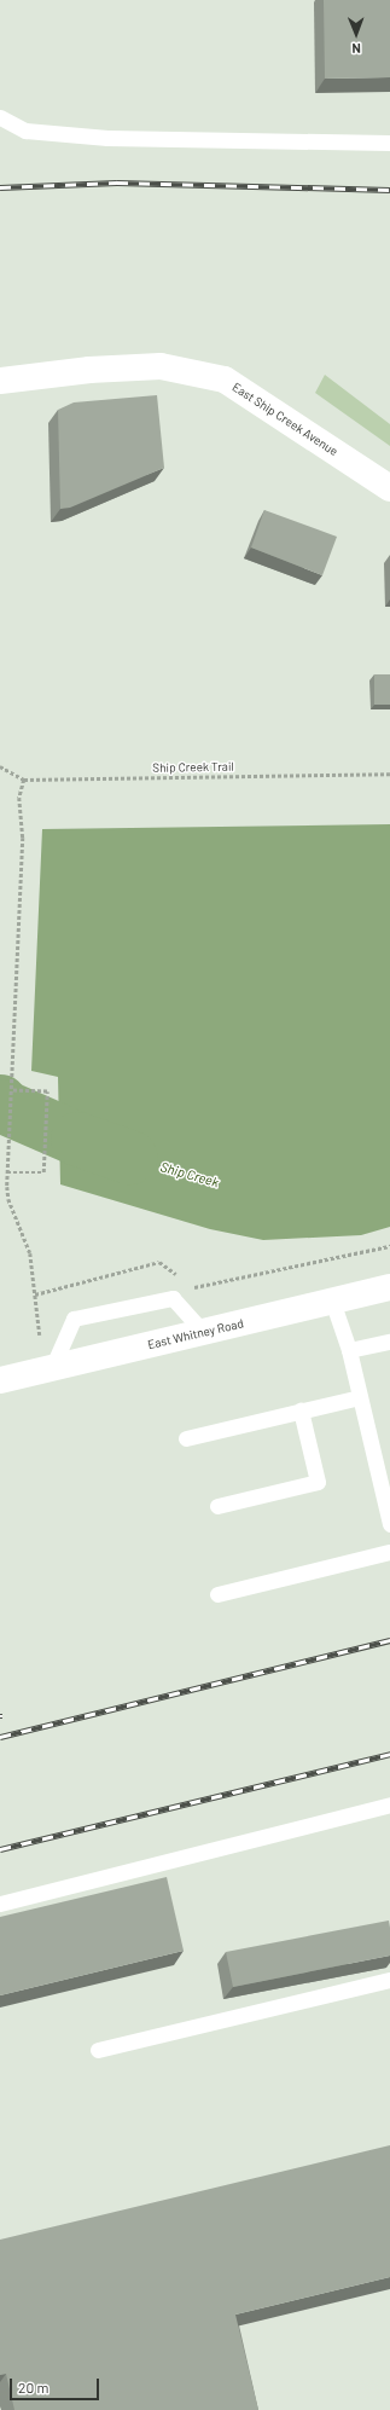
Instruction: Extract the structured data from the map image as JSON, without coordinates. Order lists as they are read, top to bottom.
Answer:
{
  "streets": {
    "street": ["East Ship Creek Avenue", "East Whitney Road"],
    "path": ["Ship Creek Trail"]
  },
  "water": ["Ship Creek"],
  "scale_bar": "20 m",
  "north": "bottom"
}
